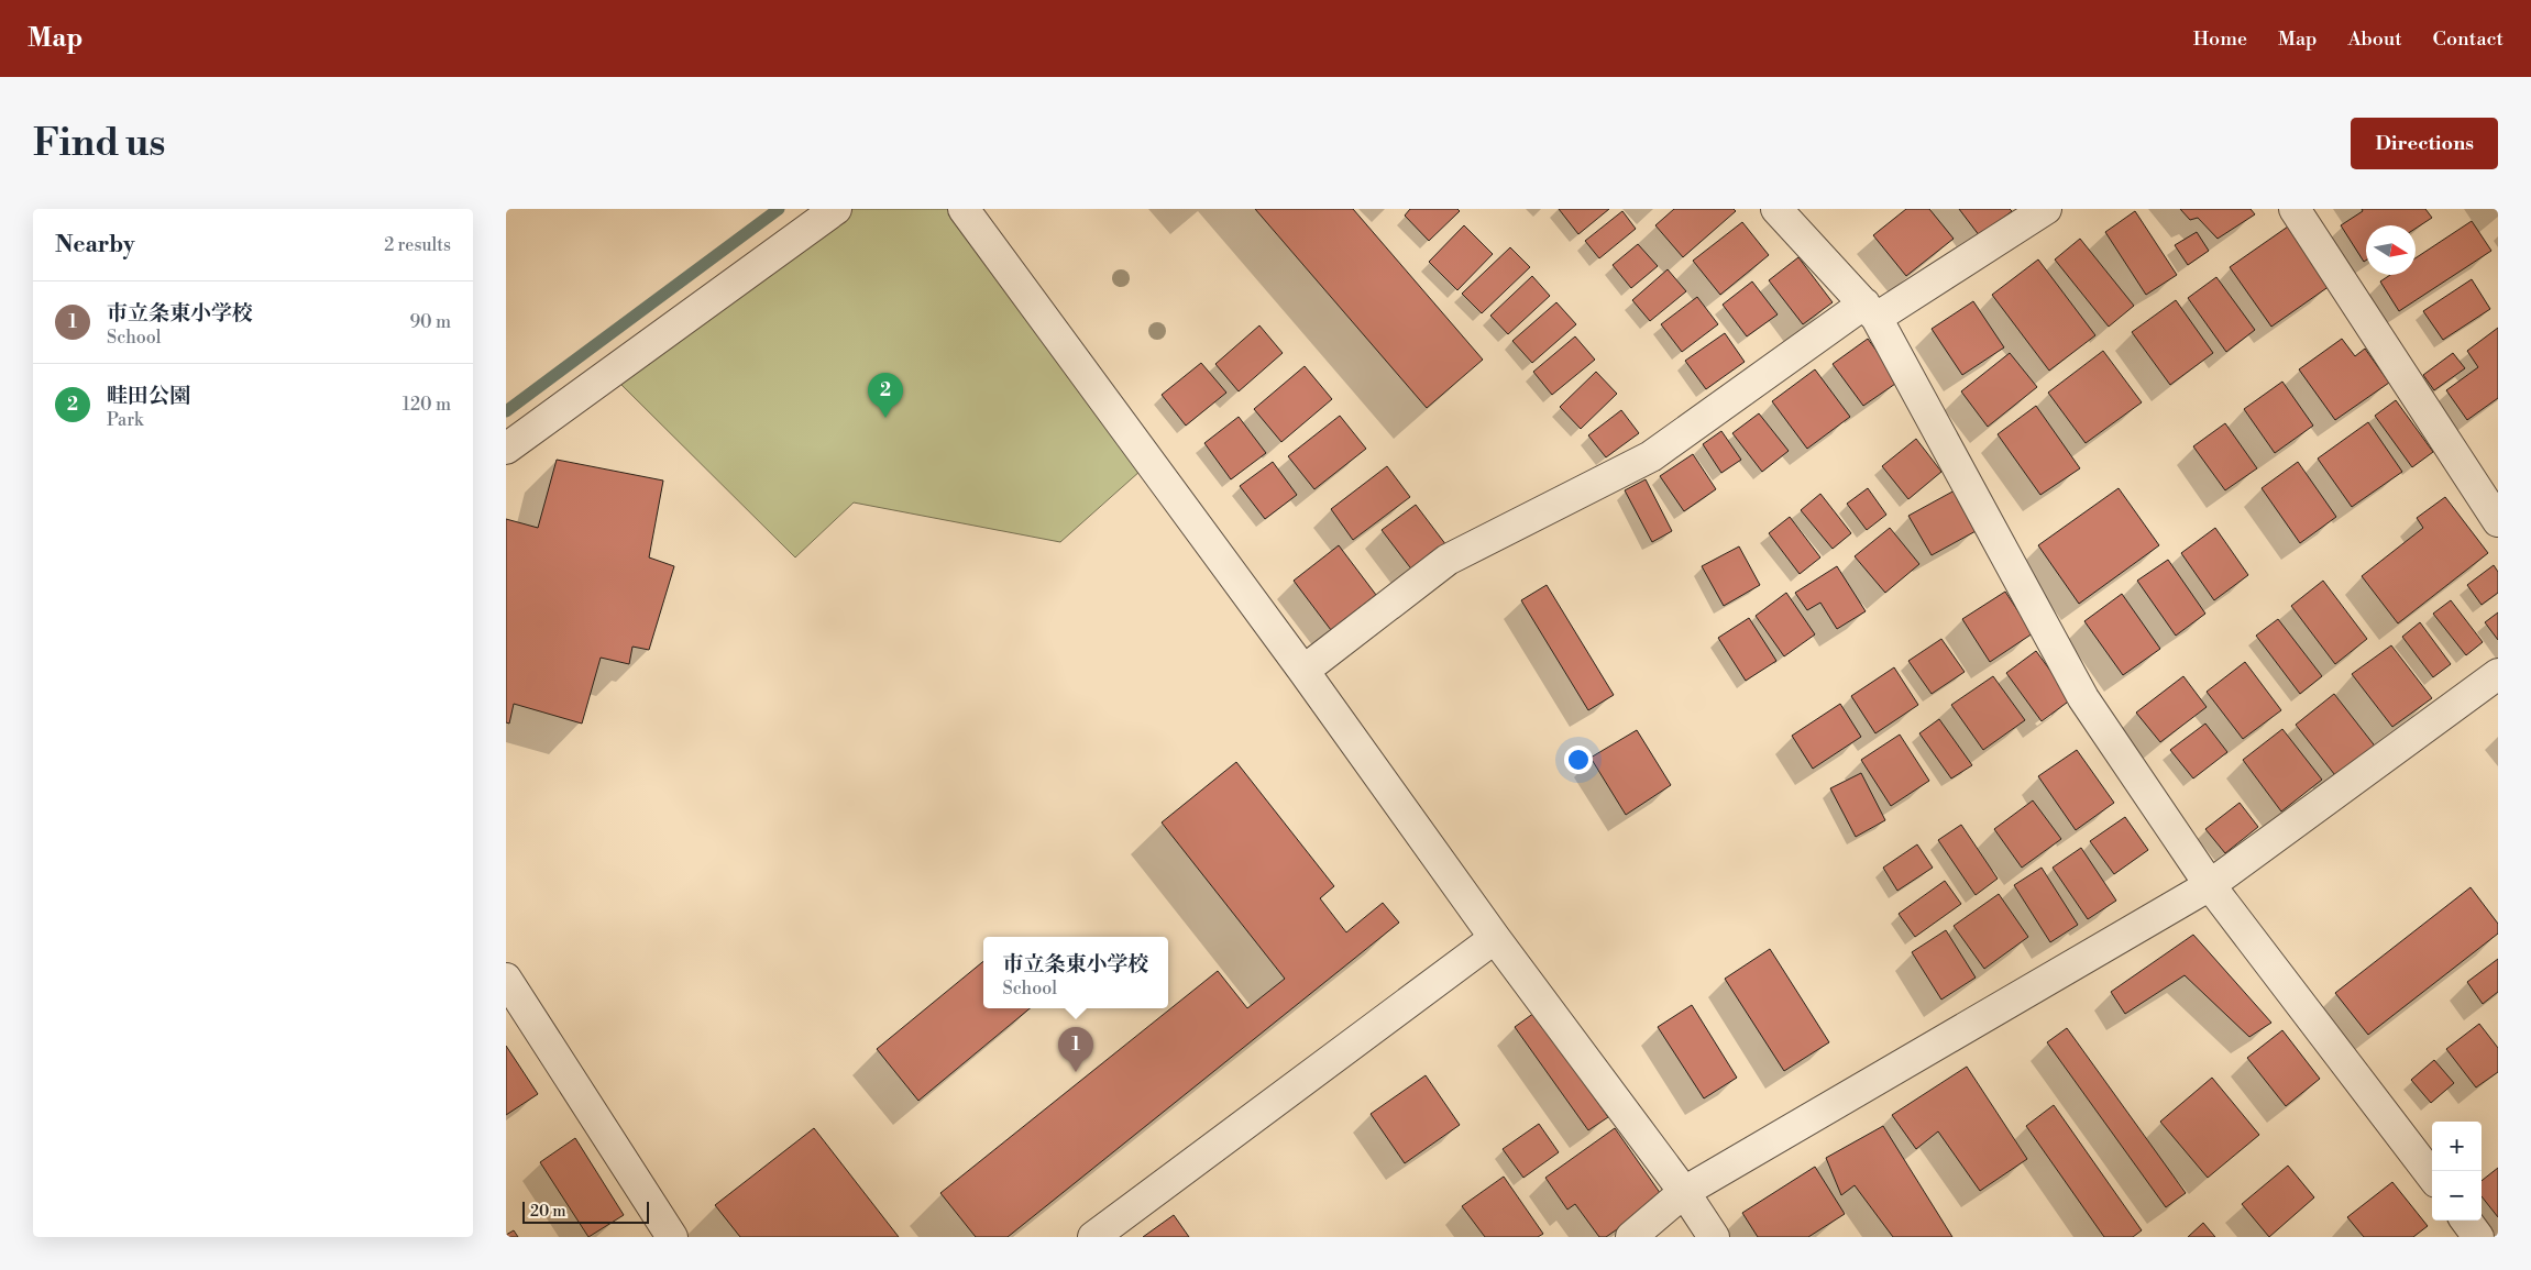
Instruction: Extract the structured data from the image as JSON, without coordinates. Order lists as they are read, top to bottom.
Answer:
{
  "scale_bar": "20 m",
  "north": "right",
  "page": {
    "header": "Map",
    "nav": [
      "Home",
      "Map",
      "About",
      "Contact"
    ],
    "buttons": "Directions",
    "title": "Find us",
    "heading": ["Nearby", "2 results"],
    "list": [
      {
        "mark": "1",
        "name": "市立条東小学校",
        "note": "School",
        "value": "90 m"
      },
      {
        "mark": "2",
        "name": "畦田公園",
        "note": "Park",
        "value": "120 m"
      }
    ],
    "pins": ["2", "1"],
    "popup": ["市立条東小学校", "School"],
    "map_buttons": ["+", "−"],
    "scale": "20 m"
  }
}
